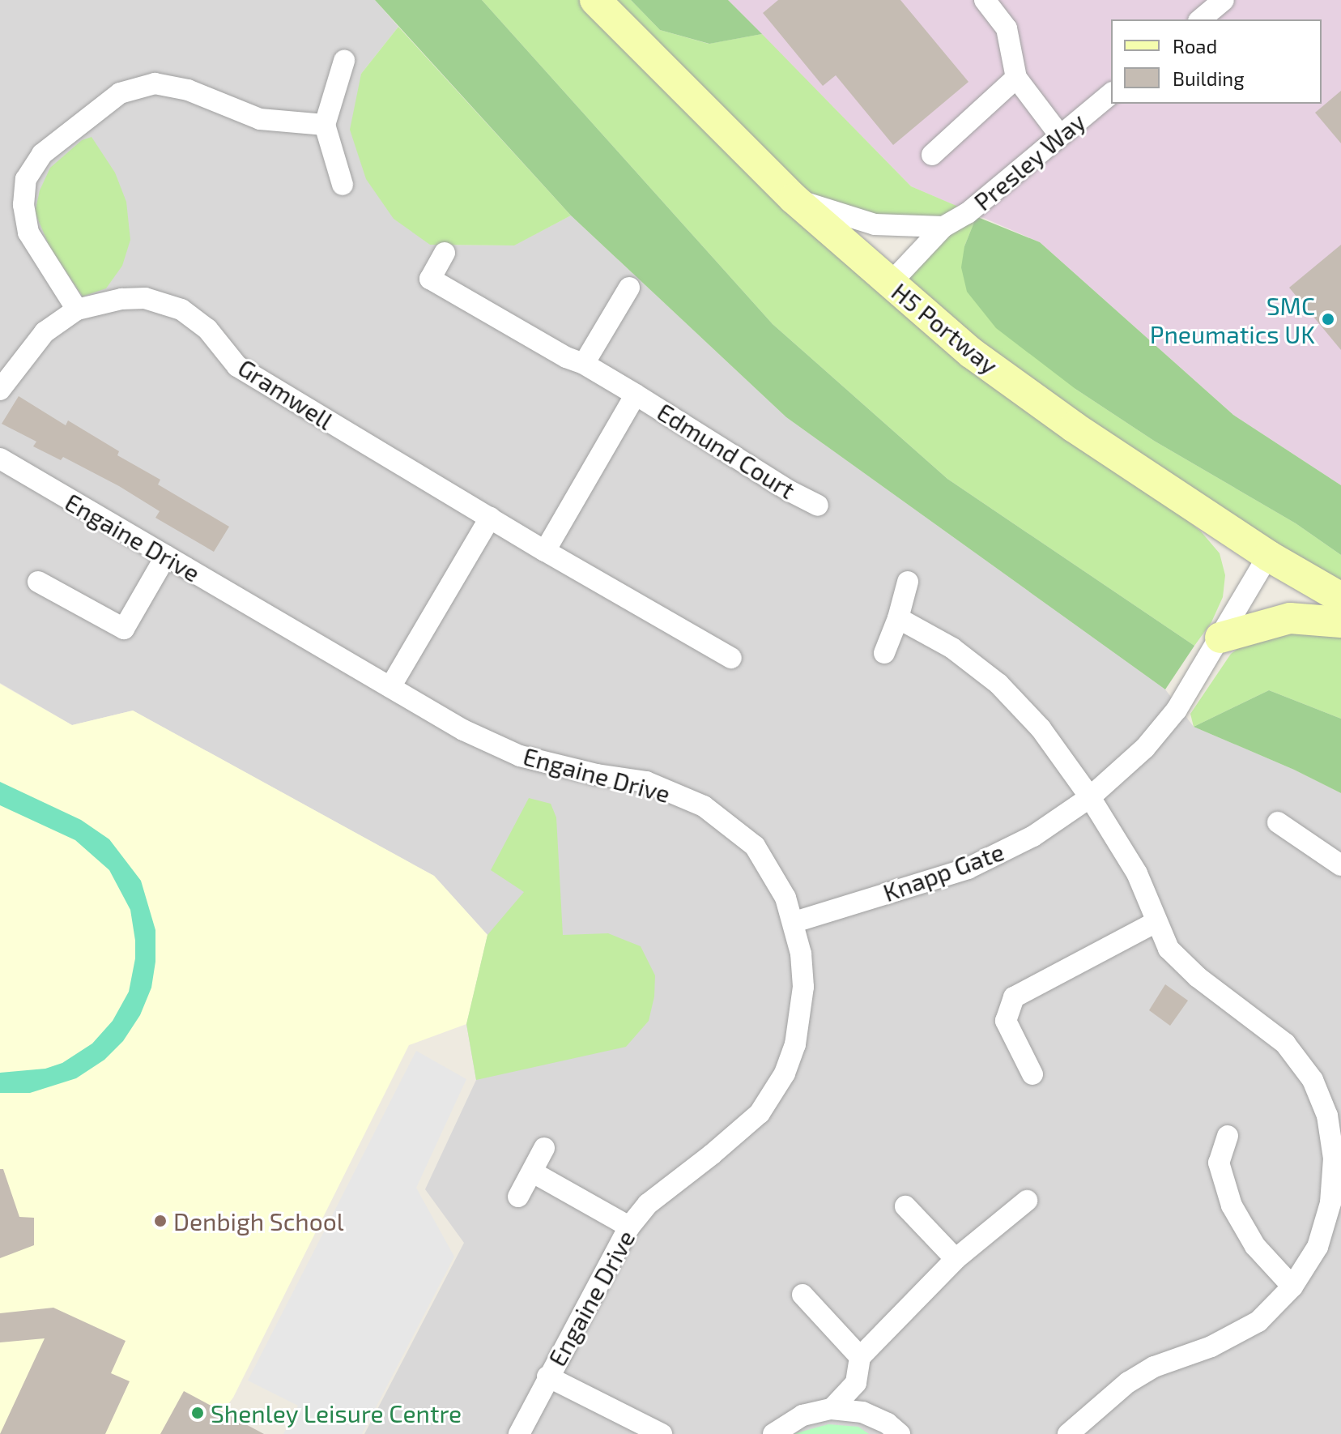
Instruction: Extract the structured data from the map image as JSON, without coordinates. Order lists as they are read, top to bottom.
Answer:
{
  "streets": {
    "street": [
      "Presley Way",
      "H5 Portway",
      "Gramwell",
      "Edmund Court",
      "Engaine Drive",
      "Knapp Gate"
    ]
  },
  "crossings": [
    ["Presley Way", "H5 Portway"],
    ["H5 Portway", "Knapp Gate"],
    ["Gramwell", "Edmund Court"],
    ["Engaine Drive", "Knapp Gate"]
  ],
  "places": ["SMC Pneumatics UK", "Denbigh School", "Shenley Leisure Centre"],
  "legend": ["Road", "Building"]
}
